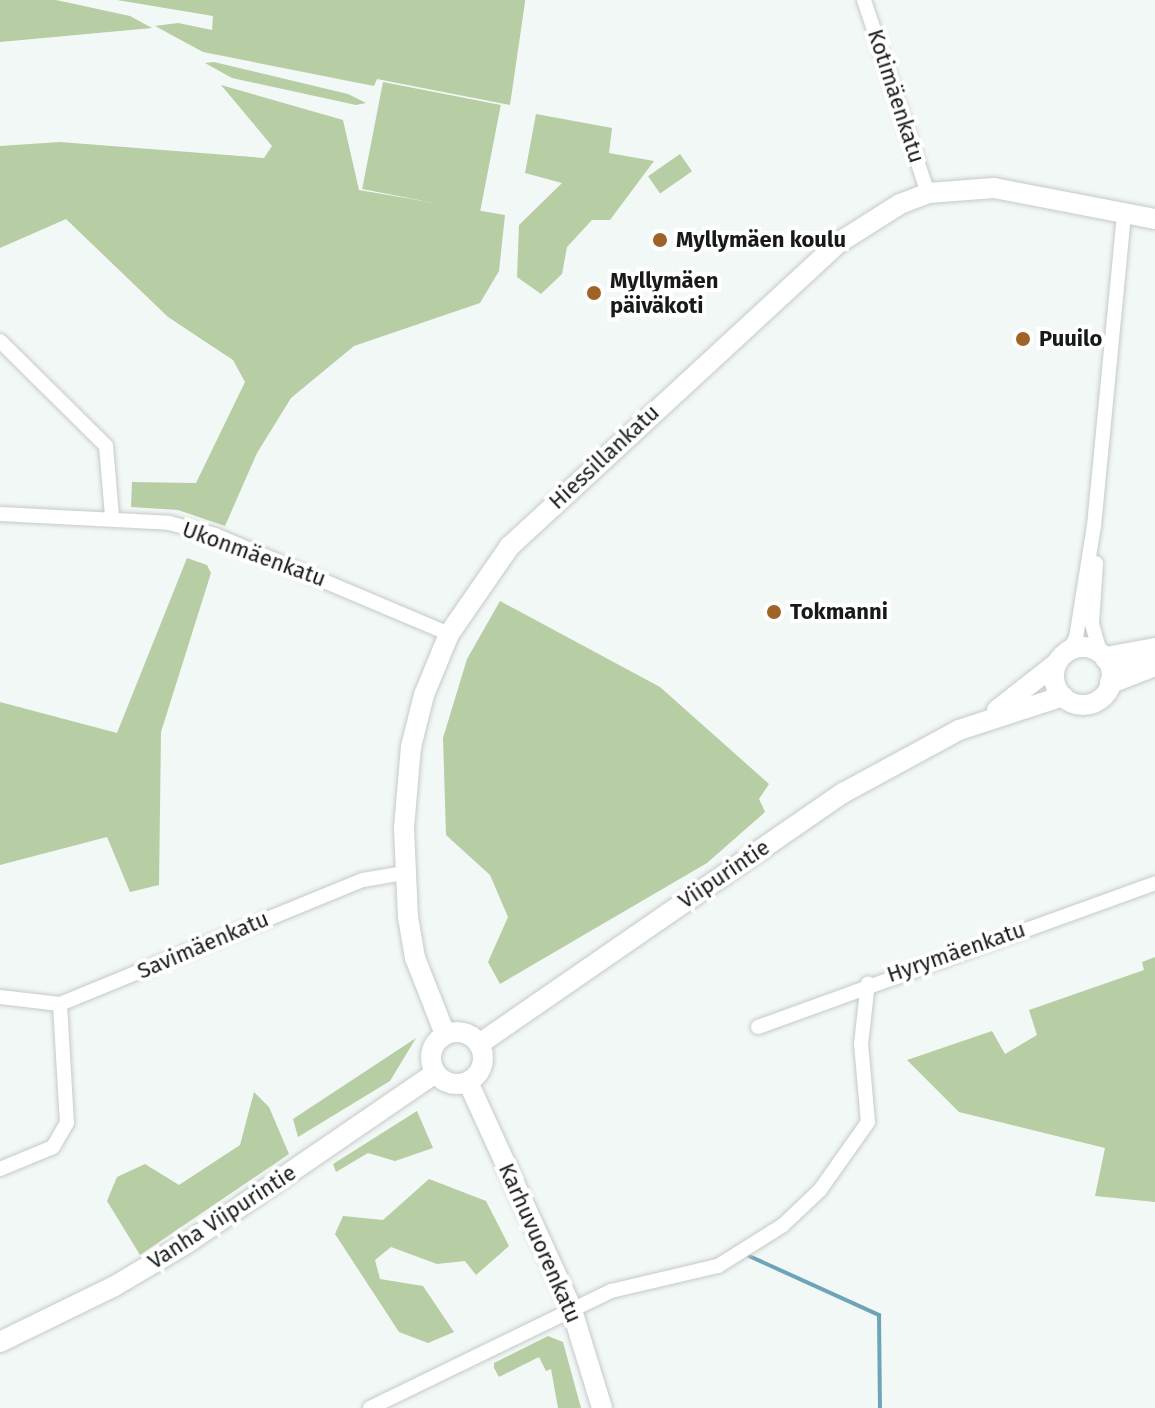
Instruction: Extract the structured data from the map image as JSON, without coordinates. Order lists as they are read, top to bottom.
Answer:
{
  "streets": {
    "street": [
      "Kotimäenkatu",
      "Hiessillankatu",
      "Ukonmäenkatu",
      "Viipurintie",
      "Savimäenkatu",
      "Hyrymäenkatu",
      "Vanha Viipurintie",
      "Karhuvuorenkatu"
    ]
  },
  "crossings": [
    ["Kotimäenkatu", "Hiessillankatu"],
    ["Hiessillankatu", "Ukonmäenkatu"],
    ["Hiessillankatu", "Viipurintie"],
    ["Hiessillankatu", "Savimäenkatu"],
    ["Hiessillankatu", "Vanha Viipurintie"],
    ["Hiessillankatu", "Karhuvuorenkatu"],
    ["Viipurintie", "Vanha Viipurintie"],
    ["Viipurintie", "Karhuvuorenkatu"],
    ["Vanha Viipurintie", "Karhuvuorenkatu"]
  ],
  "places": [
    "Myllymäen koulu",
    "Myllymäen päiväkoti",
    "Puuilo",
    "Tokmanni"
  ]
}
